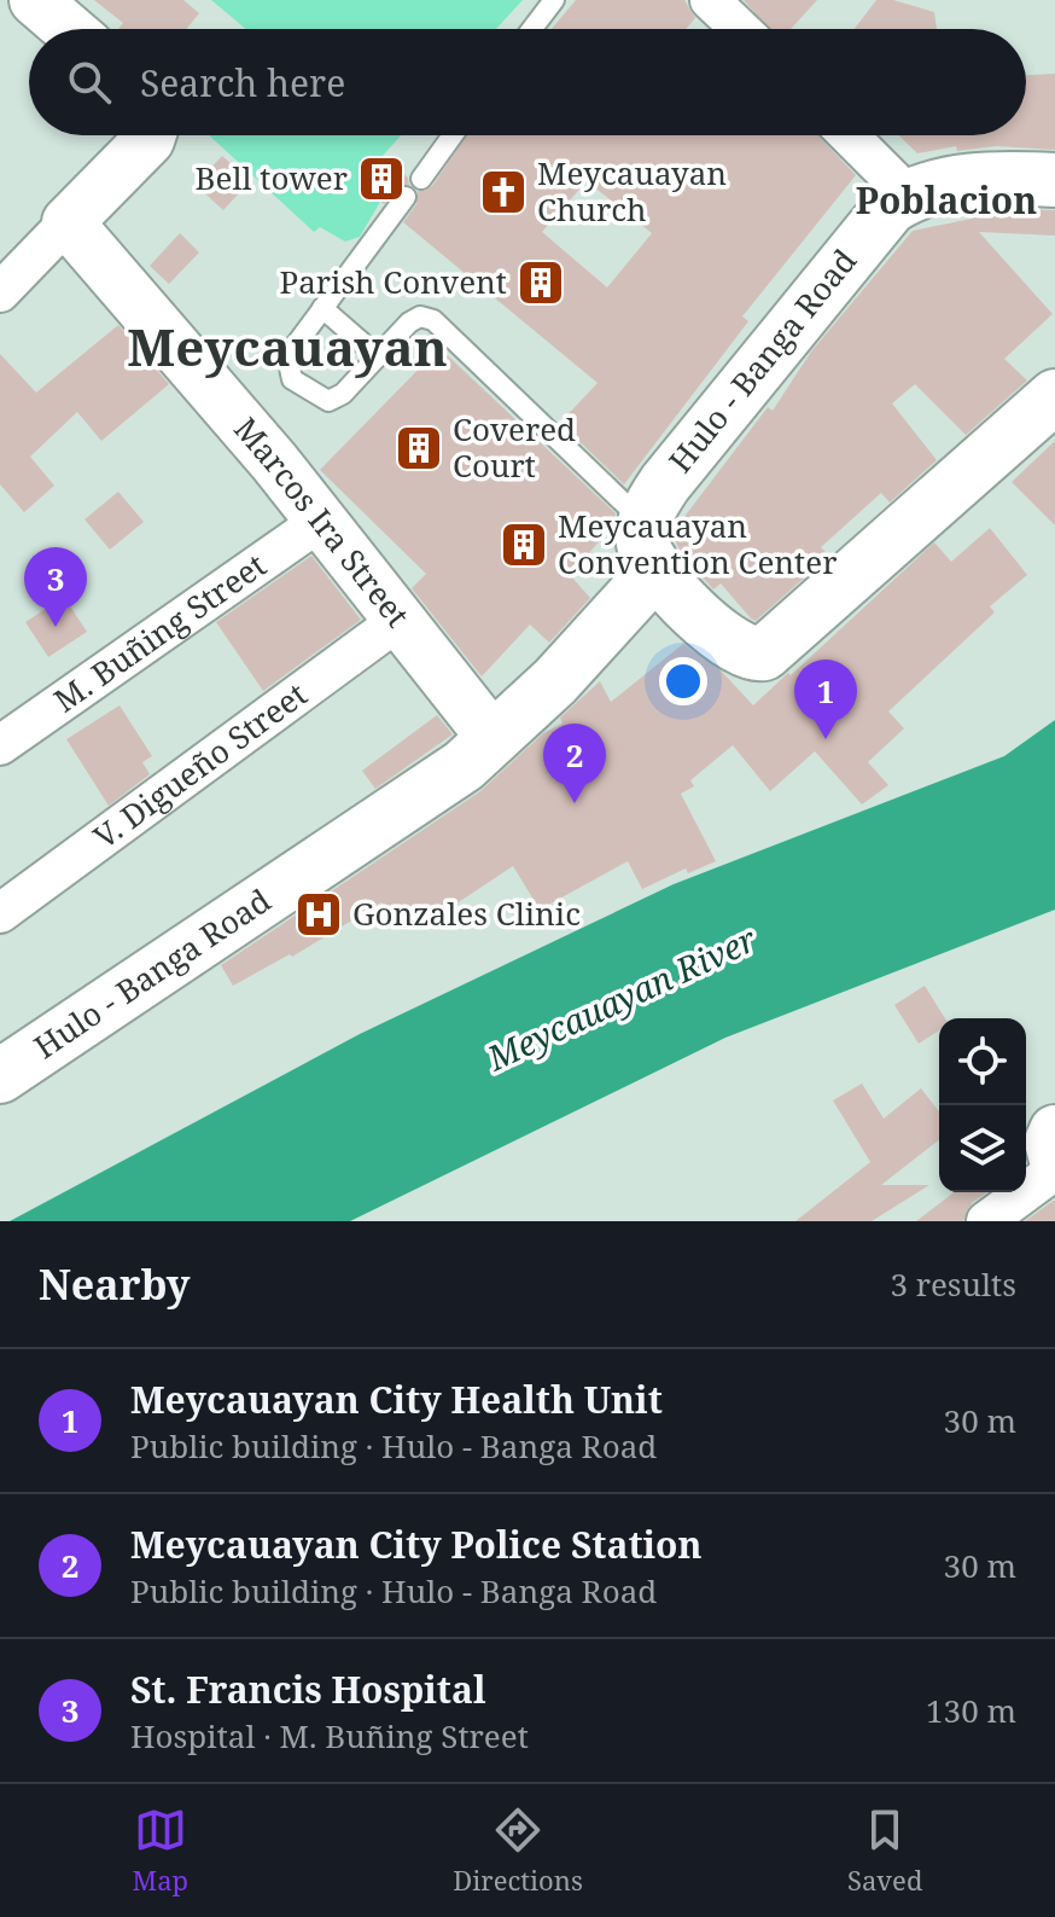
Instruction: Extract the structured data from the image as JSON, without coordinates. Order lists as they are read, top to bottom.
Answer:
{
  "streets": {
    "main road": ["Hulo - Banga Road"],
    "street": ["Marcos Ira Street", "M. Buñing Street", "V. Digueño Street"]
  },
  "crossings": [
    ["Hulo - Banga Road", "Marcos Ira Street"],
    ["Marcos Ira Street", "M. Buñing Street"],
    ["Marcos Ira Street", "V. Digueño Street"]
  ],
  "districts": ["Poblacion", "Meycauayan"],
  "water": ["Meycauayan River"],
  "places": {
    "building": [
      "Bell tower",
      "Parish Convent",
      "Covered Court",
      "Meycauayan Convention Center"
    ],
    "church": ["Meycauayan Church"],
    "hospital": ["Gonzales Clinic"]
  },
  "page": {
    "search": "Search here",
    "pins": ["3", "1", "2"],
    "heading": ["Nearby", "3 results"],
    "list": [
      {
        "mark": "1",
        "name": "Meycauayan City Health Unit",
        "note": "Public building · Hulo - Banga Road",
        "value": "30 m"
      },
      {
        "mark": "2",
        "name": "Meycauayan City Police Station",
        "note": "Public building · Hulo - Banga Road",
        "value": "30 m"
      },
      {
        "mark": "3",
        "name": "St. Francis Hospital",
        "note": "Hospital · M. Buñing Street",
        "value": "130 m"
      }
    ],
    "nav": ["Map", "Directions", "Saved"]
  }
}
